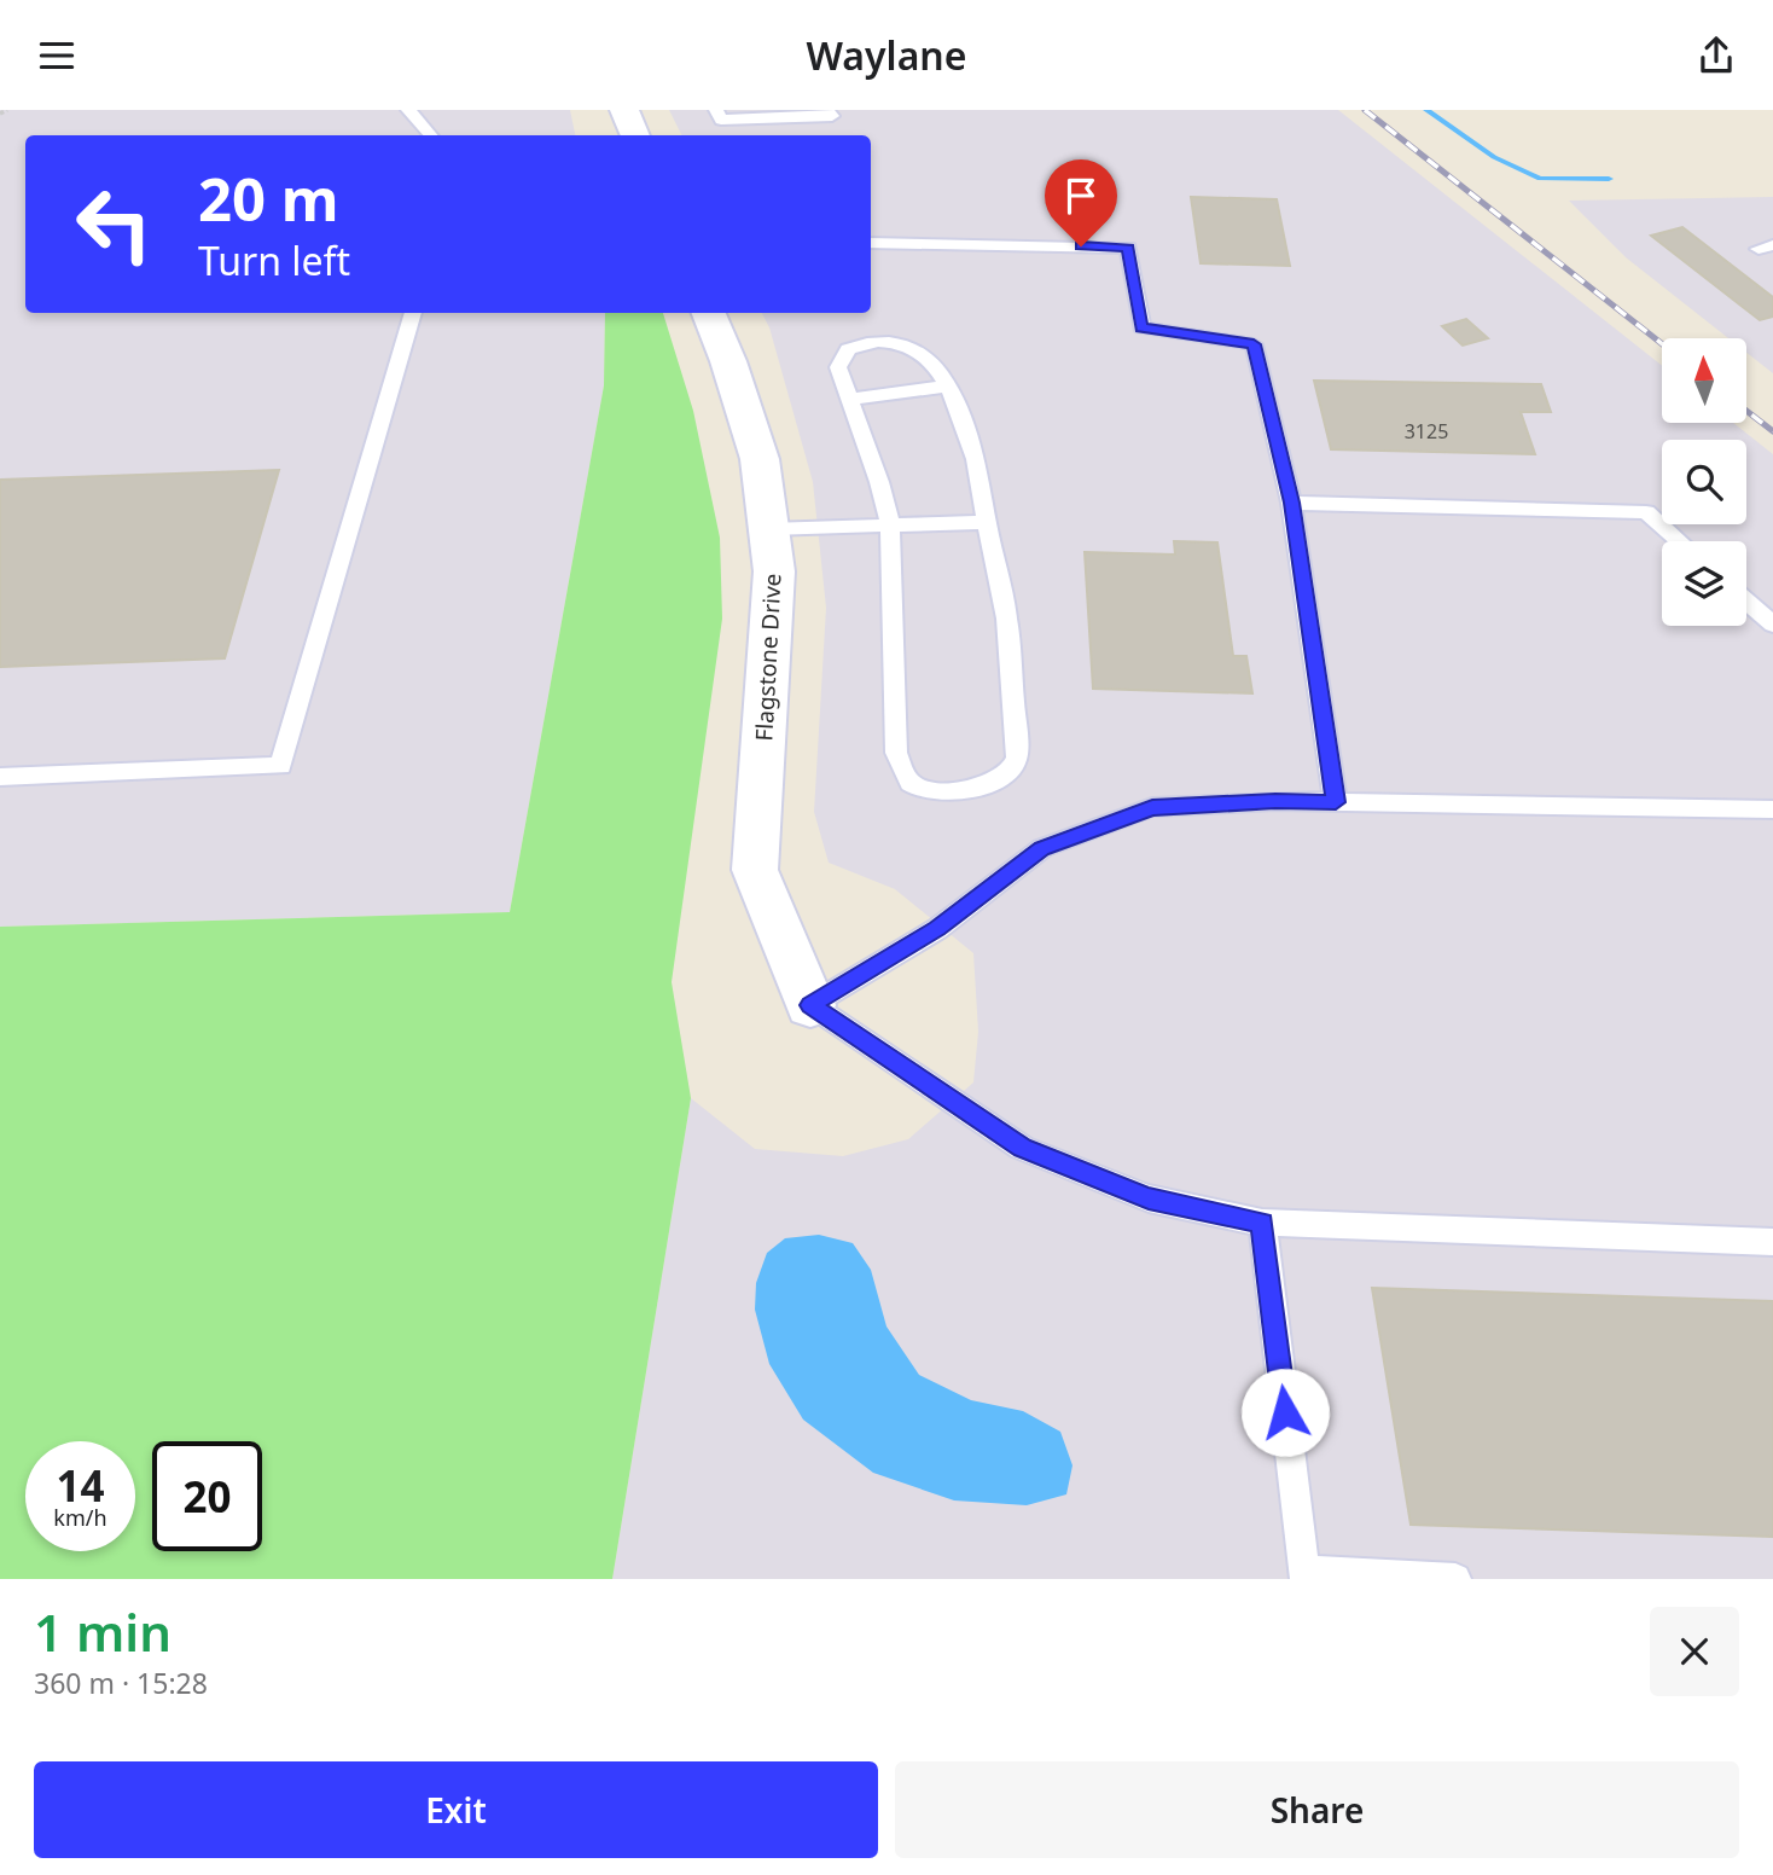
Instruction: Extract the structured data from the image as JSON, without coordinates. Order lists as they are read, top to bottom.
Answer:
{
  "streets": {
    "street": ["Flagstone Drive"]
  },
  "house_numbers": ["3125"],
  "north": "top",
  "page": {
    "header": "Waylane",
    "turn": ["20 m", "Turn left"],
    "speed": "14 km/h",
    "limit": "20",
    "heading": ["1 min", "360 m · 15:28"],
    "buttons": ["Exit", "Share"]
  }
}
